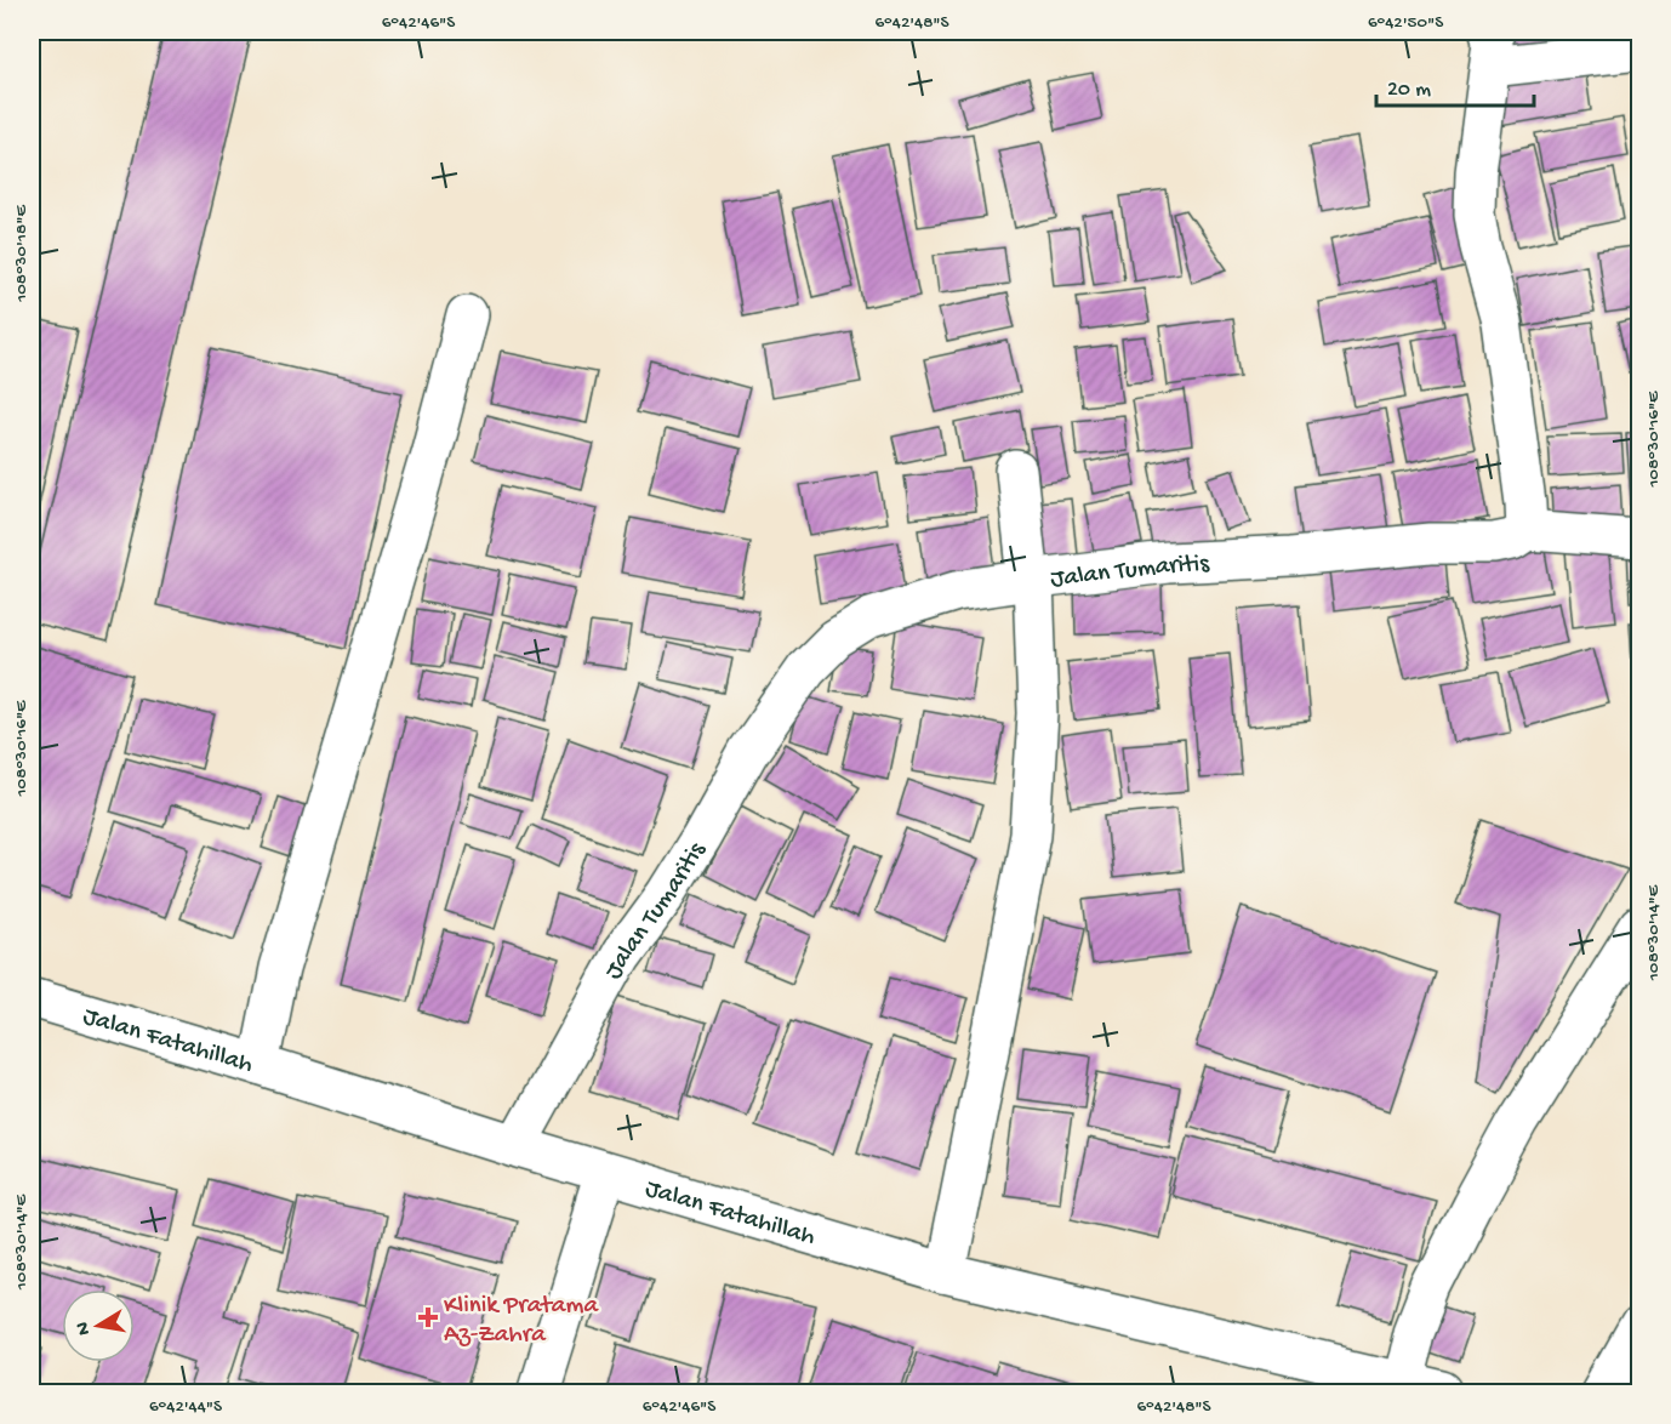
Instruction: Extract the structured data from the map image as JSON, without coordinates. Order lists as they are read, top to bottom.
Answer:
{
  "streets": {
    "main road": ["Jalan Tumaritis", "Jalan Fatahillah"]
  },
  "crossings": [
    ["Jalan Tumaritis", "Jalan Fatahillah"]
  ],
  "places": {
    "health": ["Klinik Pratama Az-Zahra"]
  },
  "scale_bar": "20 m",
  "north": "left",
  "coordinates": [
    "6°42'46\"S",
    "6°42'48\"S",
    "6°42'50\"S",
    "108°30'18\"E",
    "108°30'16\"E",
    "108°30'14\"E",
    "6°42'44\"S"
  ]
}
